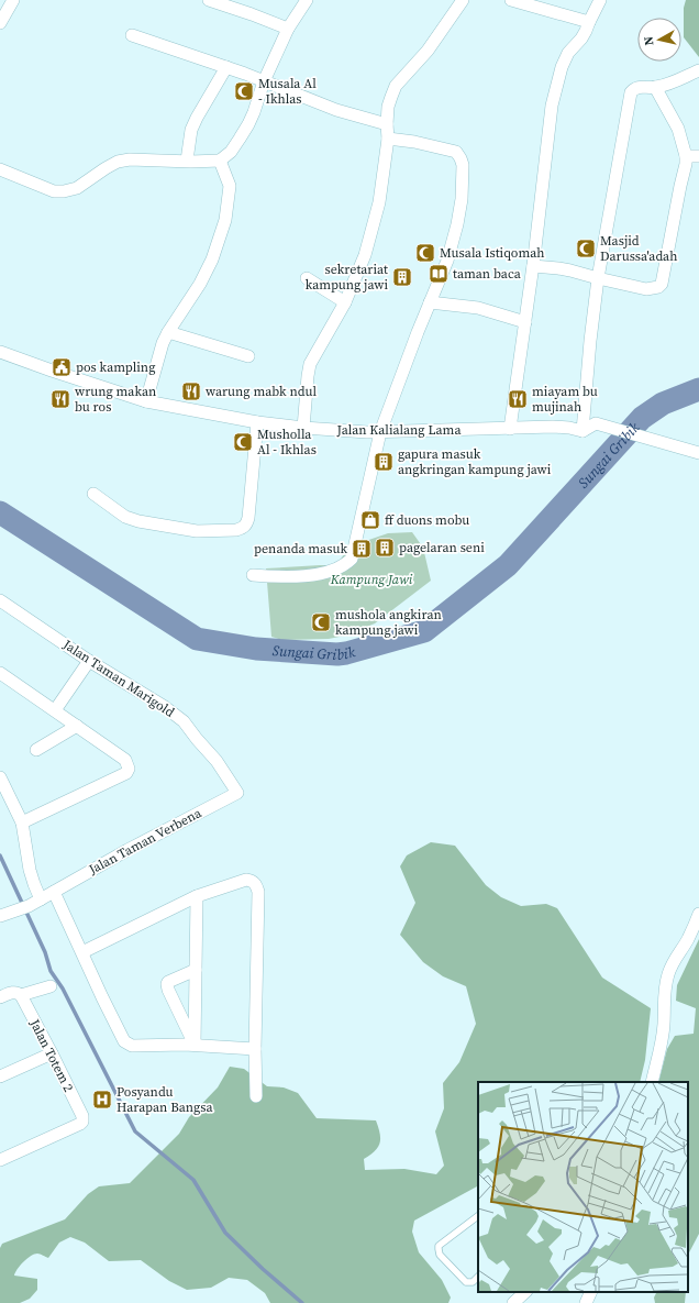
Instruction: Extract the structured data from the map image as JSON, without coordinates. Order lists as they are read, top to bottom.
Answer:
{
  "streets": {
    "street": [
      "Jalan Kalialang Lama",
      "Jalan Taman Marigold",
      "Jalan Taman Verbena",
      "Jalan Totem 2"
    ]
  },
  "crossings": [
    ["Jalan Taman Marigold", "Jalan Taman Verbena"]
  ],
  "water": ["Sungai Gribik"],
  "parks": ["Kampung Jawi"],
  "places": {
    "mosque": [
      "Musala Al - Ikhlas",
      "Masjid Darussa'adah",
      "Musala Istiqomah",
      "Musholla Al - Ikhlas",
      "mushola angkiran kampung jawi"
    ],
    "library": ["taman baca"],
    "building": [
      "sekretariat kampung jawi",
      "gapura masuk angkringan kampung jawi",
      "pagelaran seni",
      "penanda masuk"
    ],
    "public building": ["pos kampling"],
    "restaurant": ["warung mabk ndul", "wrung makan bu ros", "miayam bu mujinah"],
    "shop": ["ff duons mobu"],
    "hospital": ["Posyandu Harapan Bangsa"]
  },
  "north": "left"
}
